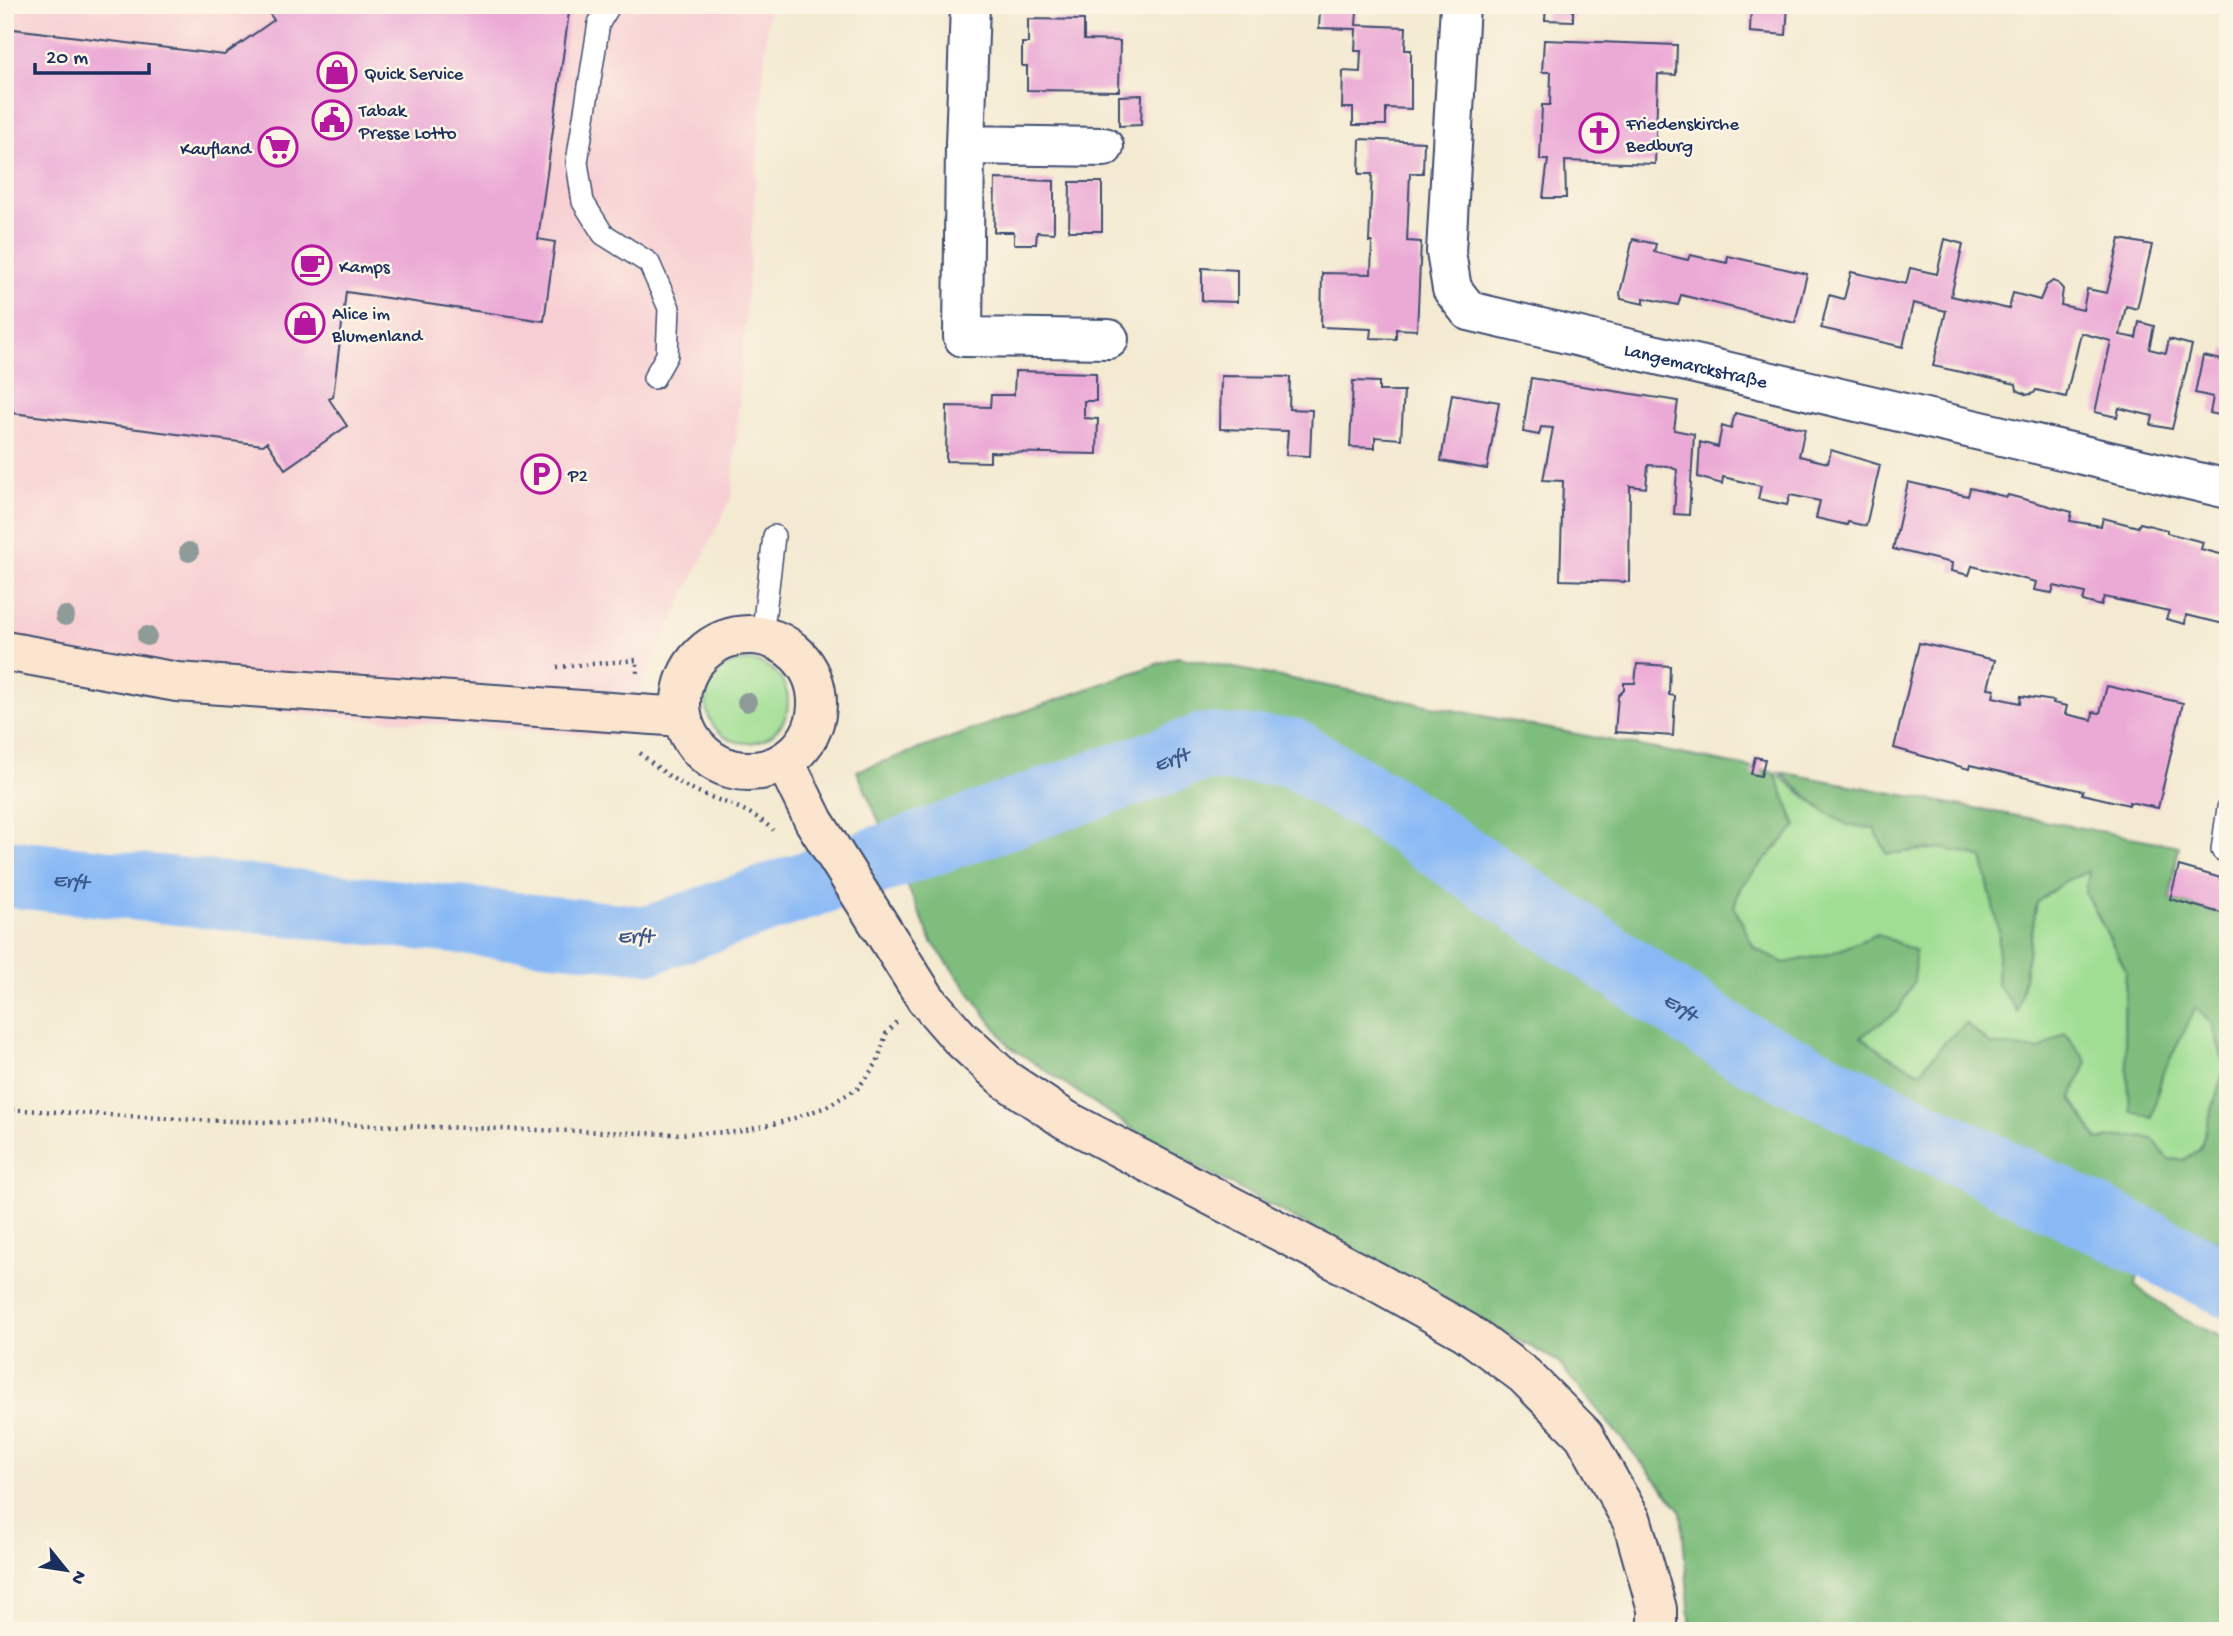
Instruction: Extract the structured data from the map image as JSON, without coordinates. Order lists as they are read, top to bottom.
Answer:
{
  "streets": {
    "street": ["Langemarckstraße"]
  },
  "water": ["Erft"],
  "places": {
    "shop": ["Quick Service", "Alice im Blumenland"],
    "public building": ["Tabak Presse Lotto"],
    "church": ["Friedenskirche Bedburg"],
    "supermarket": ["Kaufland"],
    "cafe": ["Kamps"],
    "parking": ["P2"]
  },
  "scale_bar": "20 m",
  "north": "bottom right"
}
